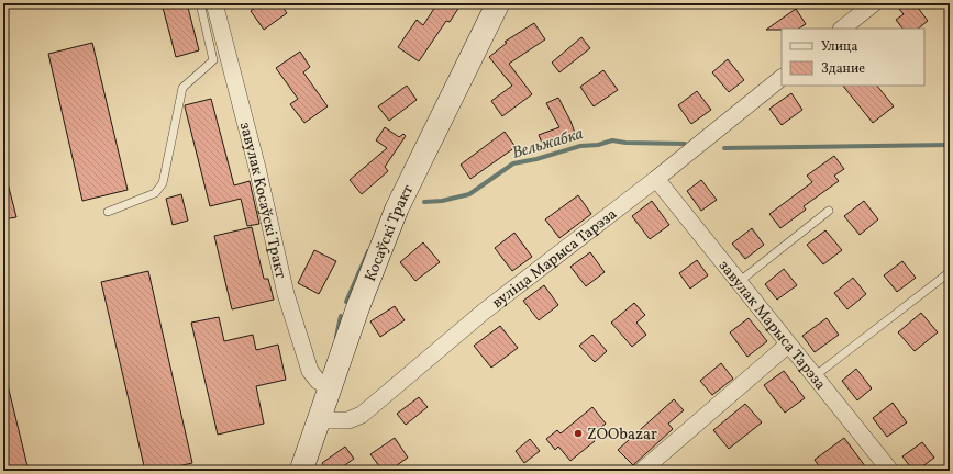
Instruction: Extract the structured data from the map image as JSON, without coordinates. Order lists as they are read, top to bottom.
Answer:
{
  "streets": {
    "main road": ["Косаўскі Тракт"],
    "street": ["завулак Косаўскі Тракт", "вуліца Марыса Тарэза", "завулак Марыса Тарэза"]
  },
  "crossings": [
    ["завулак Косаўскі Тракт", "Косаўскі Тракт"],
    ["Косаўскі Тракт", "вуліца Марыса Тарэза"],
    ["вуліца Марыса Тарэза", "завулак Марыса Тарэза"]
  ],
  "water": ["Вельжабка"],
  "places": ["ZOObazar"],
  "legend": ["Улица", "Здание"]
}
